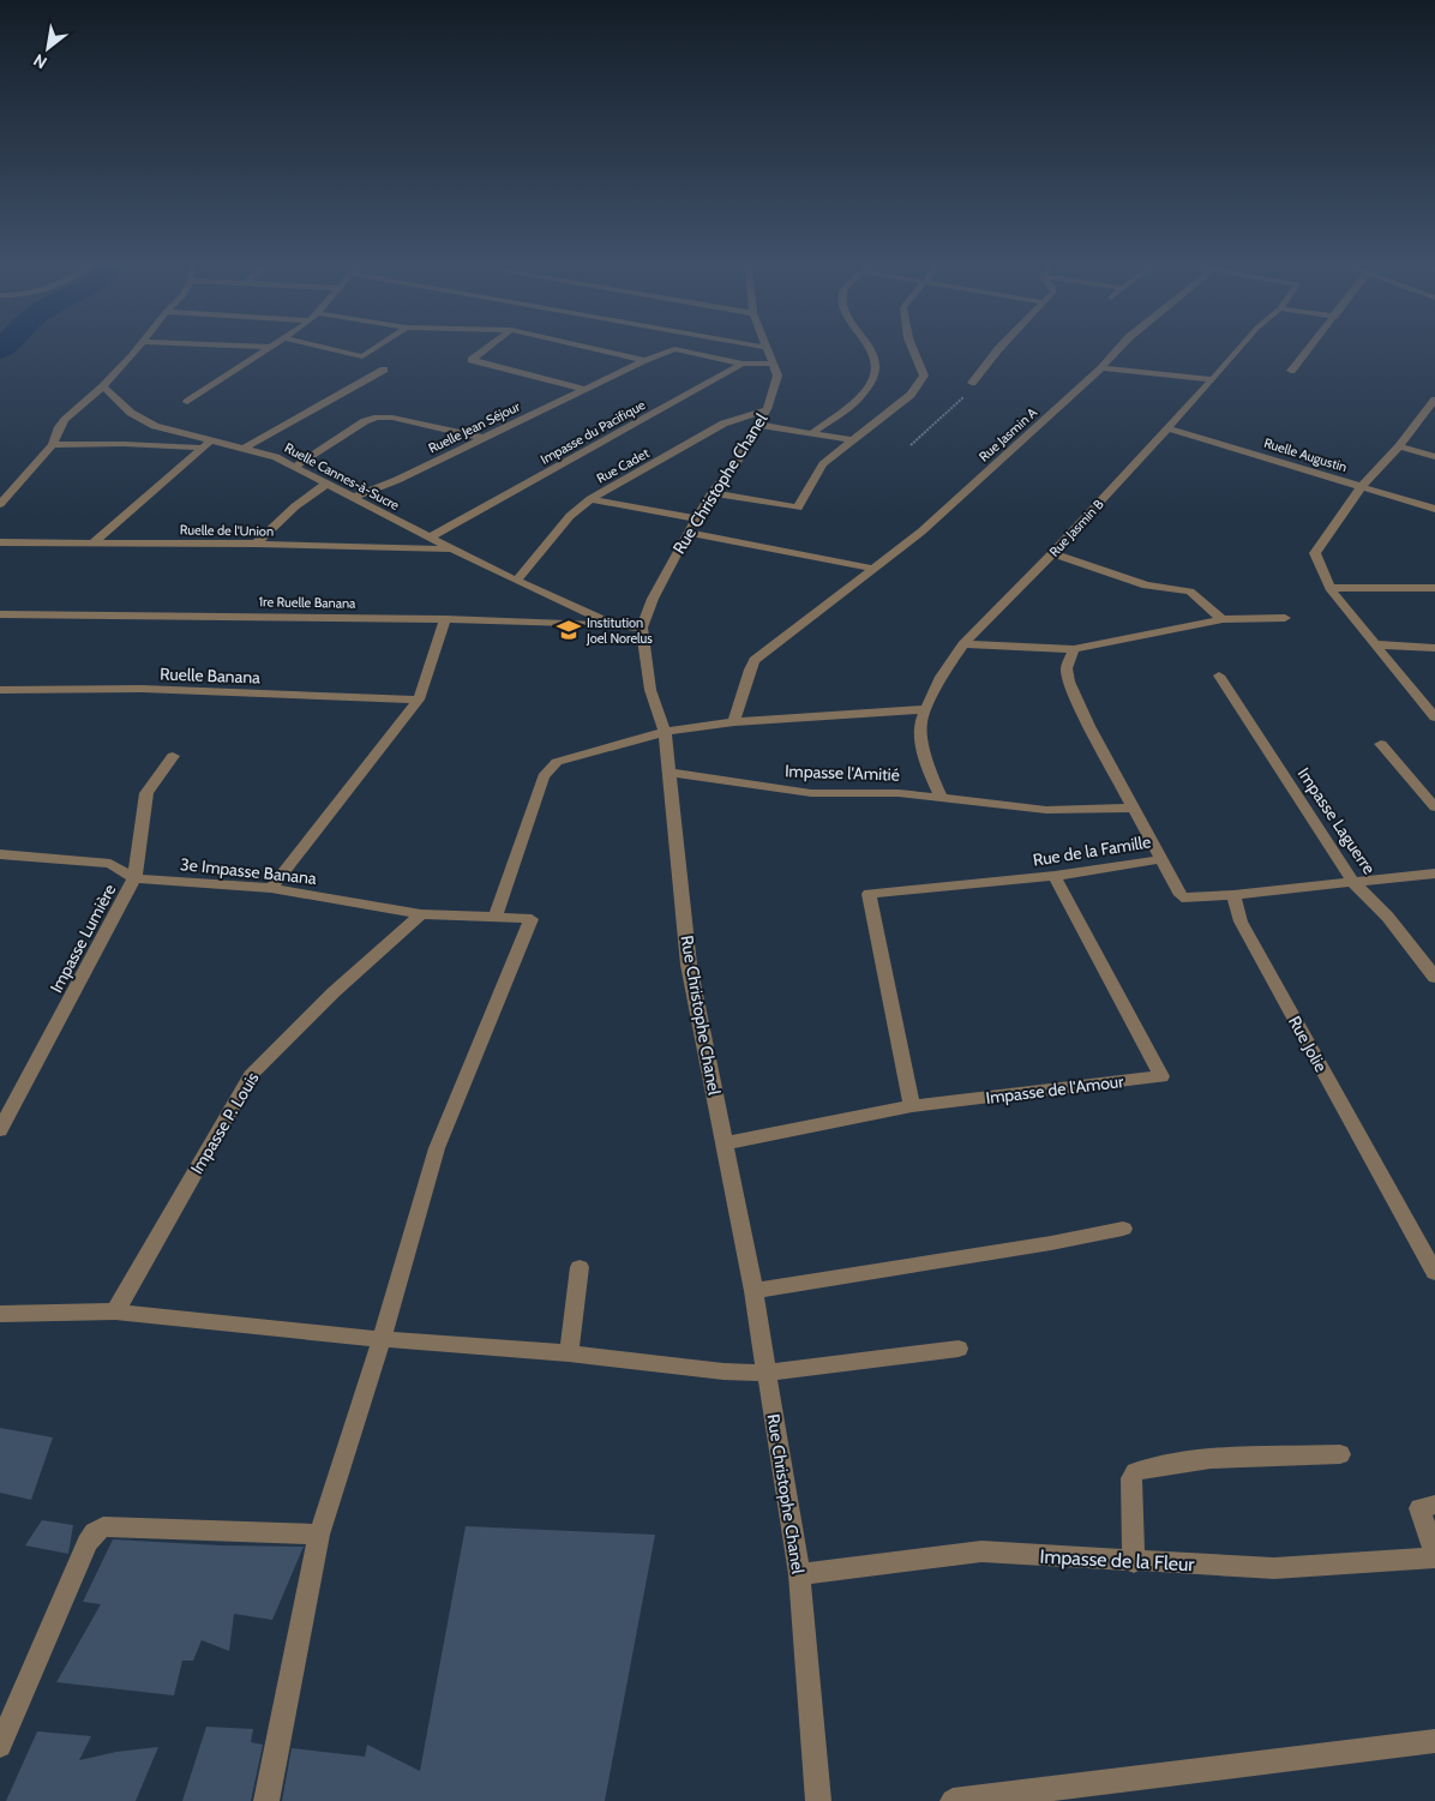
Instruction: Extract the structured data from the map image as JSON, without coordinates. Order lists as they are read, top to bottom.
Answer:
{
  "streets": {
    "street": [
      "Ruelle Jean Séjour",
      "Impasse du Pacifique",
      "Rue Jasmin A",
      "Ruelle Augustin",
      "Rue Cadet",
      "Ruelle Cannes-à-Sucre",
      "Rue Christophe Chanel",
      "Rue Jasmin B",
      "Ruelle de l'Union",
      "1re Ruelle Banana",
      "Ruelle Banana",
      "Impasse l'Amitié",
      "Impasse Laguerre",
      "Rue de la Famille",
      "3e Impasse Banana",
      "Impasse Lumière",
      "Rue Jolie",
      "Impasse de l'Amour",
      "Impasse P. Louis",
      "Impasse de la Fleur"
    ]
  },
  "crossings": [
    ["Ruelle Jean Séjour", "Impasse du Pacifique"],
    ["Ruelle Jean Séjour", "Ruelle Cannes-à-Sucre"],
    ["Impasse du Pacifique", "Ruelle Cannes-à-Sucre"],
    ["Impasse du Pacifique", "Rue Christophe Chanel"],
    ["Ruelle Augustin", "Rue Jasmin B"],
    ["Rue Cadet", "Ruelle Cannes-à-Sucre"],
    ["Rue Cadet", "Rue Christophe Chanel"],
    ["Ruelle Cannes-à-Sucre", "Rue Christophe Chanel"],
    ["Ruelle Cannes-à-Sucre", "Ruelle de l'Union"],
    ["Ruelle Cannes-à-Sucre", "1re Ruelle Banana"],
    ["Rue Christophe Chanel", "Impasse l'Amitié"],
    ["Rue Christophe Chanel", "Impasse de l'Amour"],
    ["Rue Christophe Chanel", "Impasse de la Fleur"],
    ["Rue Jasmin B", "Impasse l'Amitié"],
    ["Impasse l'Amitié", "Rue de la Famille"],
    ["Rue de la Famille", "Impasse de l'Amour"],
    ["3e Impasse Banana", "Impasse Lumière"],
    ["3e Impasse Banana", "Impasse P. Louis"]
  ],
  "places": {
    "school or university": ["Institution Joel Norelus"]
  },
  "north": "bottom left"
}
